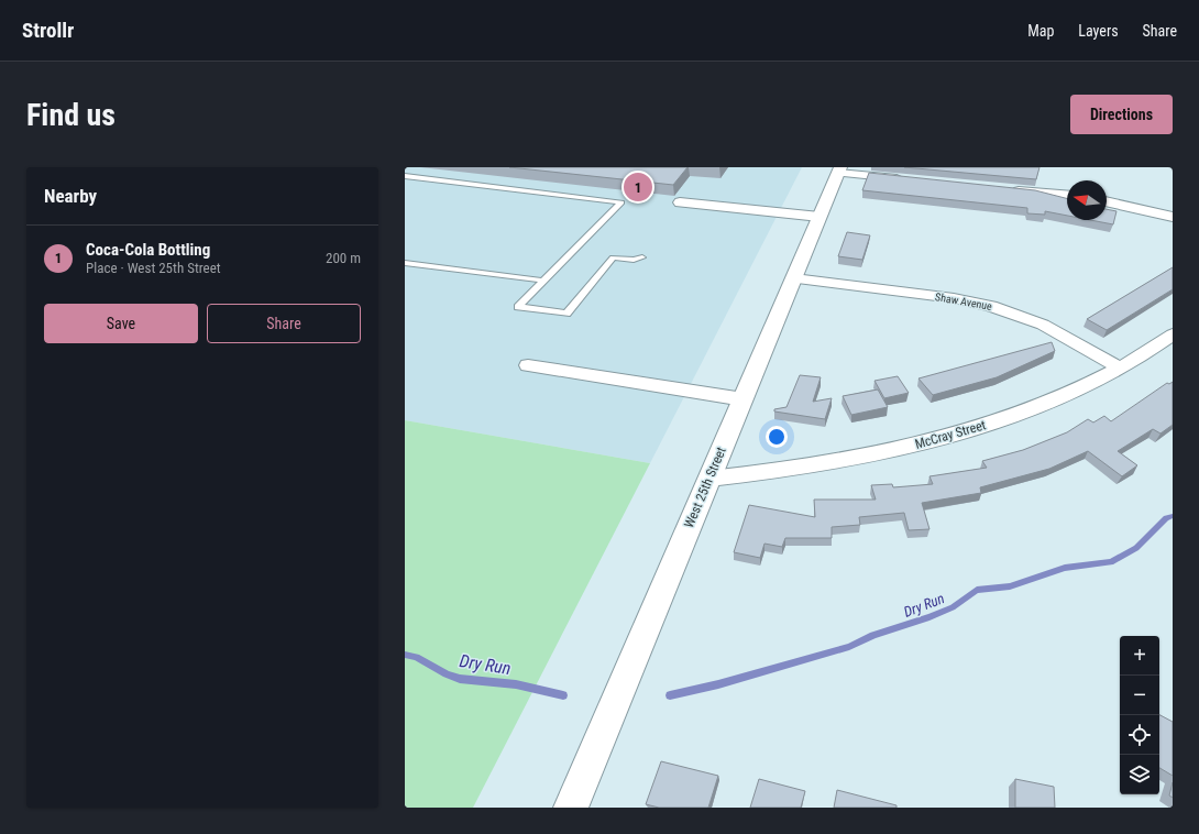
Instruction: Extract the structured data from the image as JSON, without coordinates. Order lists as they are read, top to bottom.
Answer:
{
  "streets": {
    "main road": ["West 25th Street"],
    "street": ["Shaw Avenue", "McCray Street"]
  },
  "crossings": [
    ["Shaw Avenue", "McCray Street"],
    ["Shaw Avenue", "West 25th Street"],
    ["McCray Street", "West 25th Street"]
  ],
  "water": ["Dry Run"],
  "north": "left",
  "page": {
    "header": "Strollr",
    "nav": ["Map", "Layers", "Share"],
    "buttons": [
      "Directions",
      ["Save", "Share"]
    ],
    "title": "Find us",
    "heading": "Nearby",
    "pins": "1",
    "list": [
      {
        "mark": "1",
        "name": "Coca-Cola Bottling",
        "note": "Place · West 25th Street",
        "value": "200 m"
      }
    ],
    "map_buttons": ["+", "−"]
  }
}
